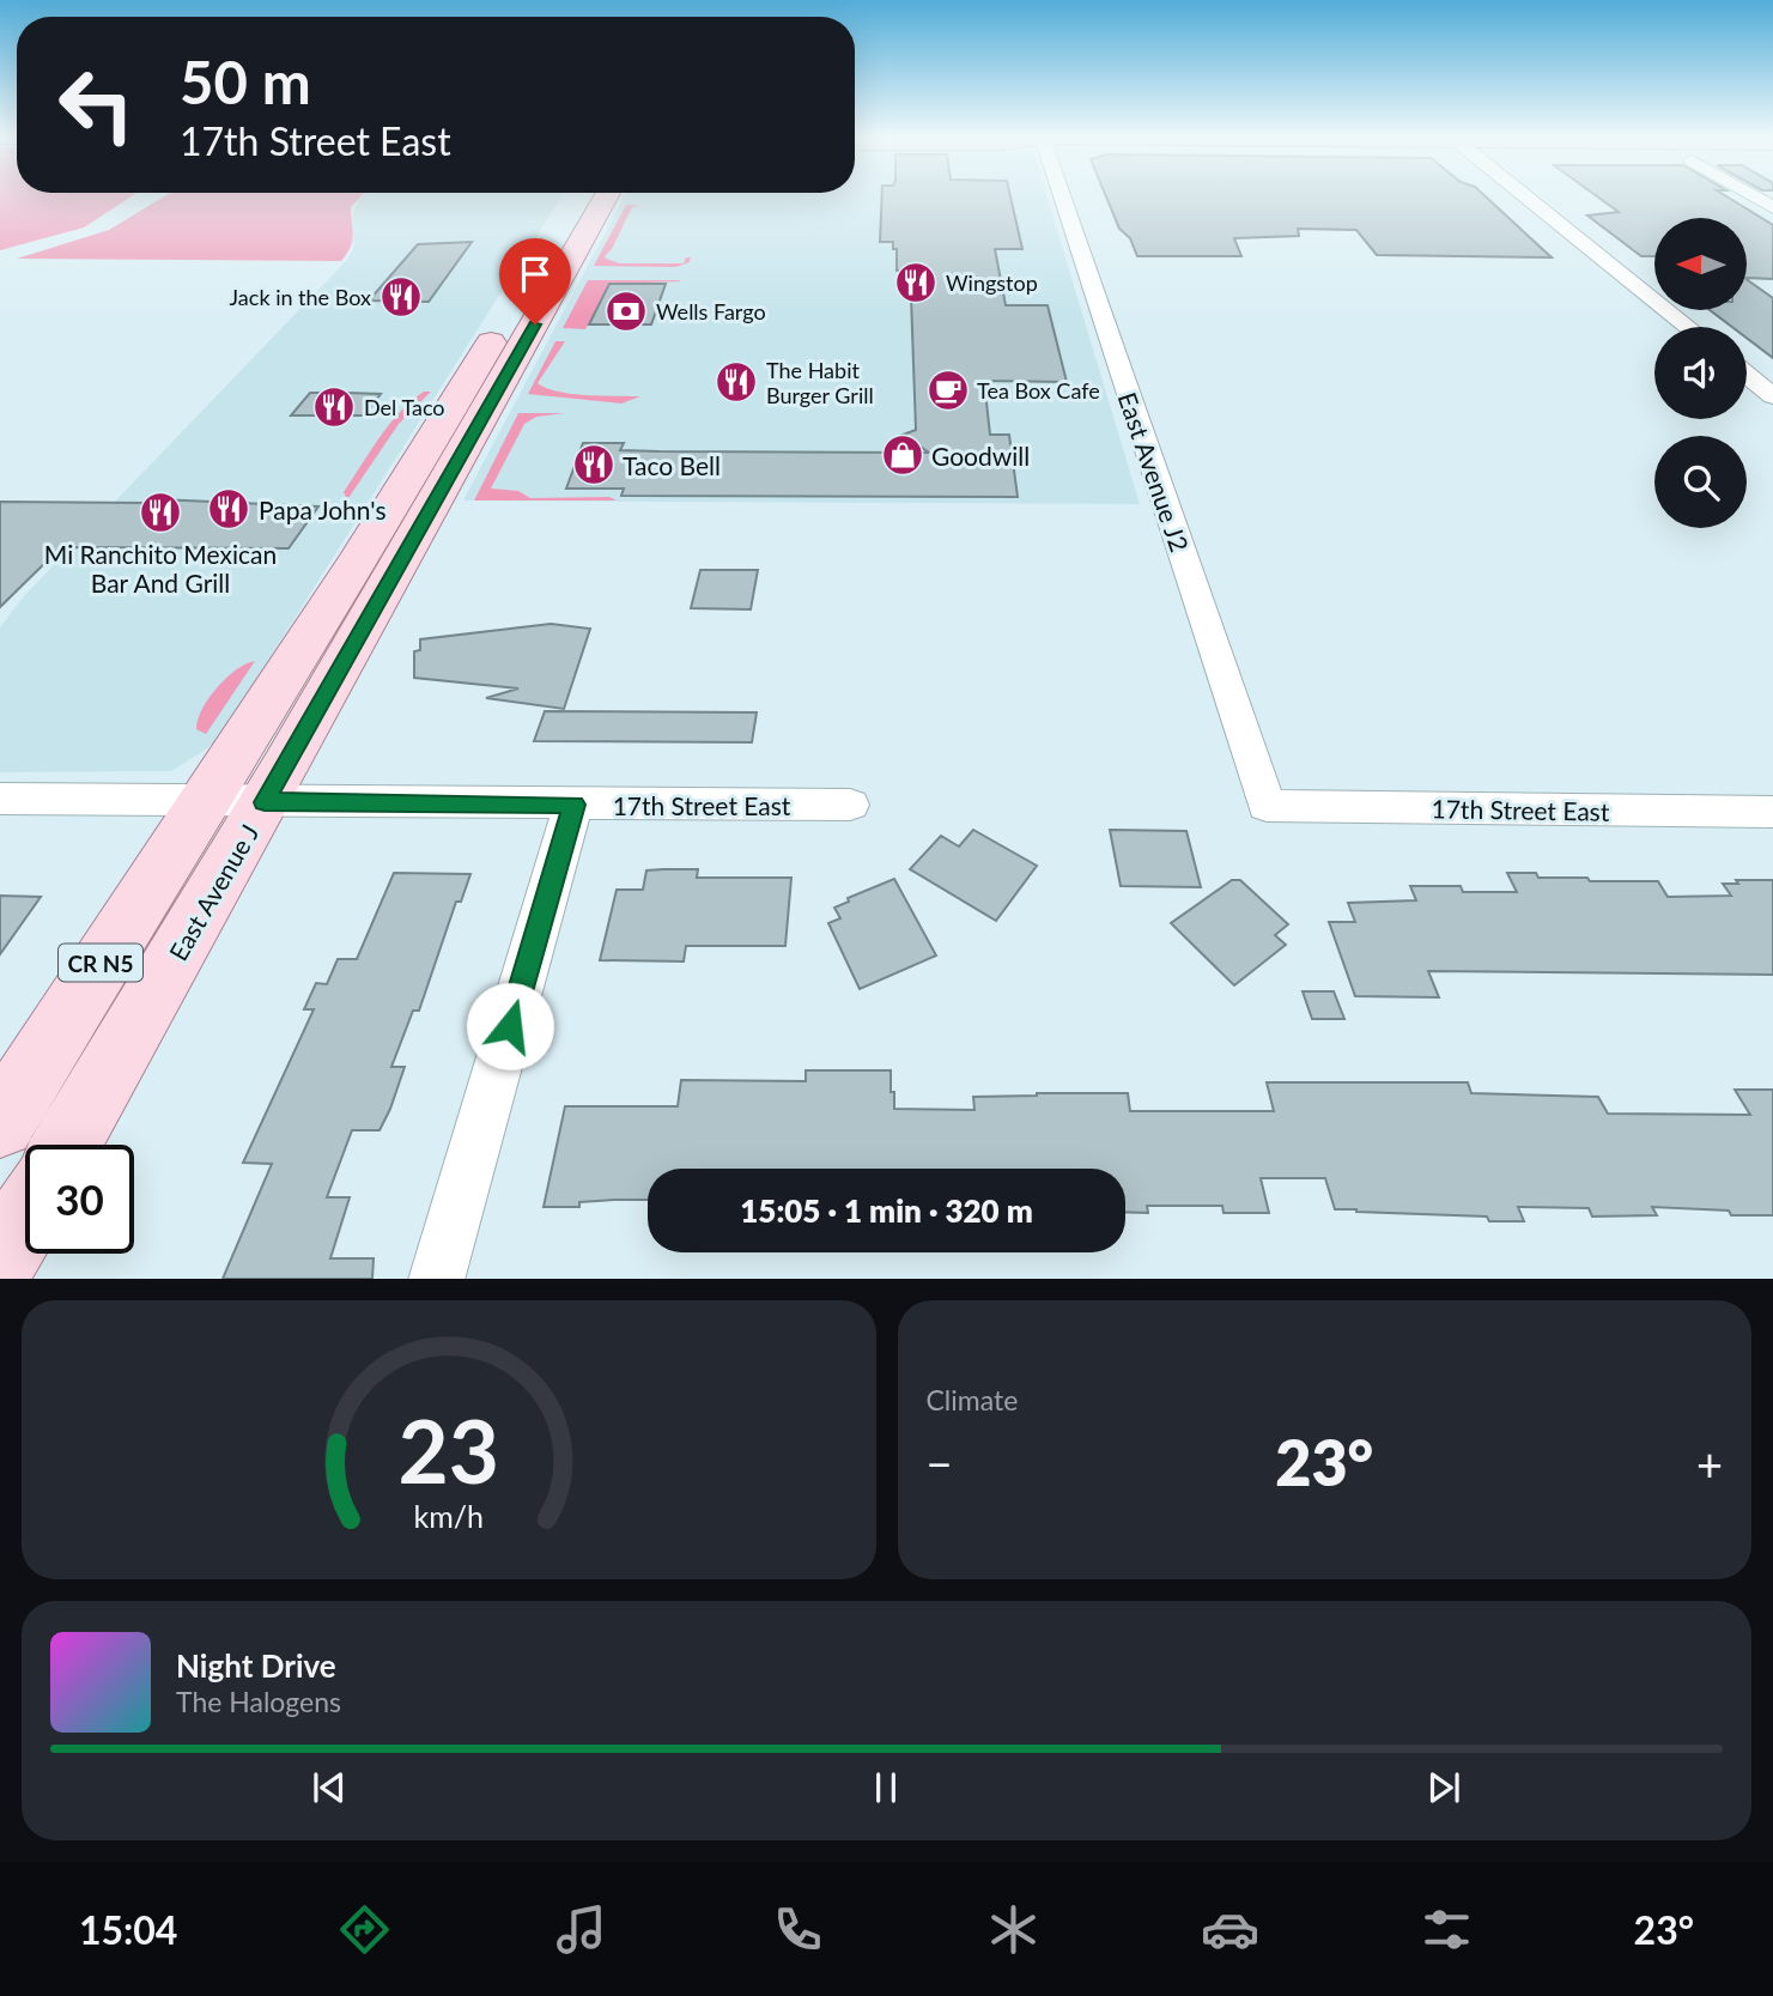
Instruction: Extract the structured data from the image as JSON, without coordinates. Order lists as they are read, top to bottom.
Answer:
{
  "streets": {
    "main road": ["East Avenue J", "CR N5"],
    "street": ["East Avenue J2", "17th Street East"]
  },
  "crossings": [
    ["East Avenue J2", "17th Street East"],
    ["17th Street East", "East Avenue J"],
    ["17th Street East", "CR N5"],
    ["East Avenue J", "CR N5"]
  ],
  "places": {
    "restaurant": [
      "Wingstop",
      "Jack in the Box",
      "The Habit Burger Grill",
      "Del Taco",
      "Taco Bell",
      "Papa John's",
      "Mi Ranchito Mexican Bar And Grill"
    ],
    "bank": ["Wells Fargo"],
    "cafe": ["Tea Box Cafe"],
    "shop": ["Goodwill"]
  },
  "north": "left",
  "page": {
    "turn": ["50 m", "17th Street East"],
    "limit": "30",
    "trip": "15:05 · 1 min · 320 m",
    "tile": "Climate",
    "heat": ["−", "23°", "+"],
    "song": ["Night Drive", "The Halogens"],
    "tabs": ["15:04", "23°"],
    "gauge": ["23", "km/h"]
  }
}
